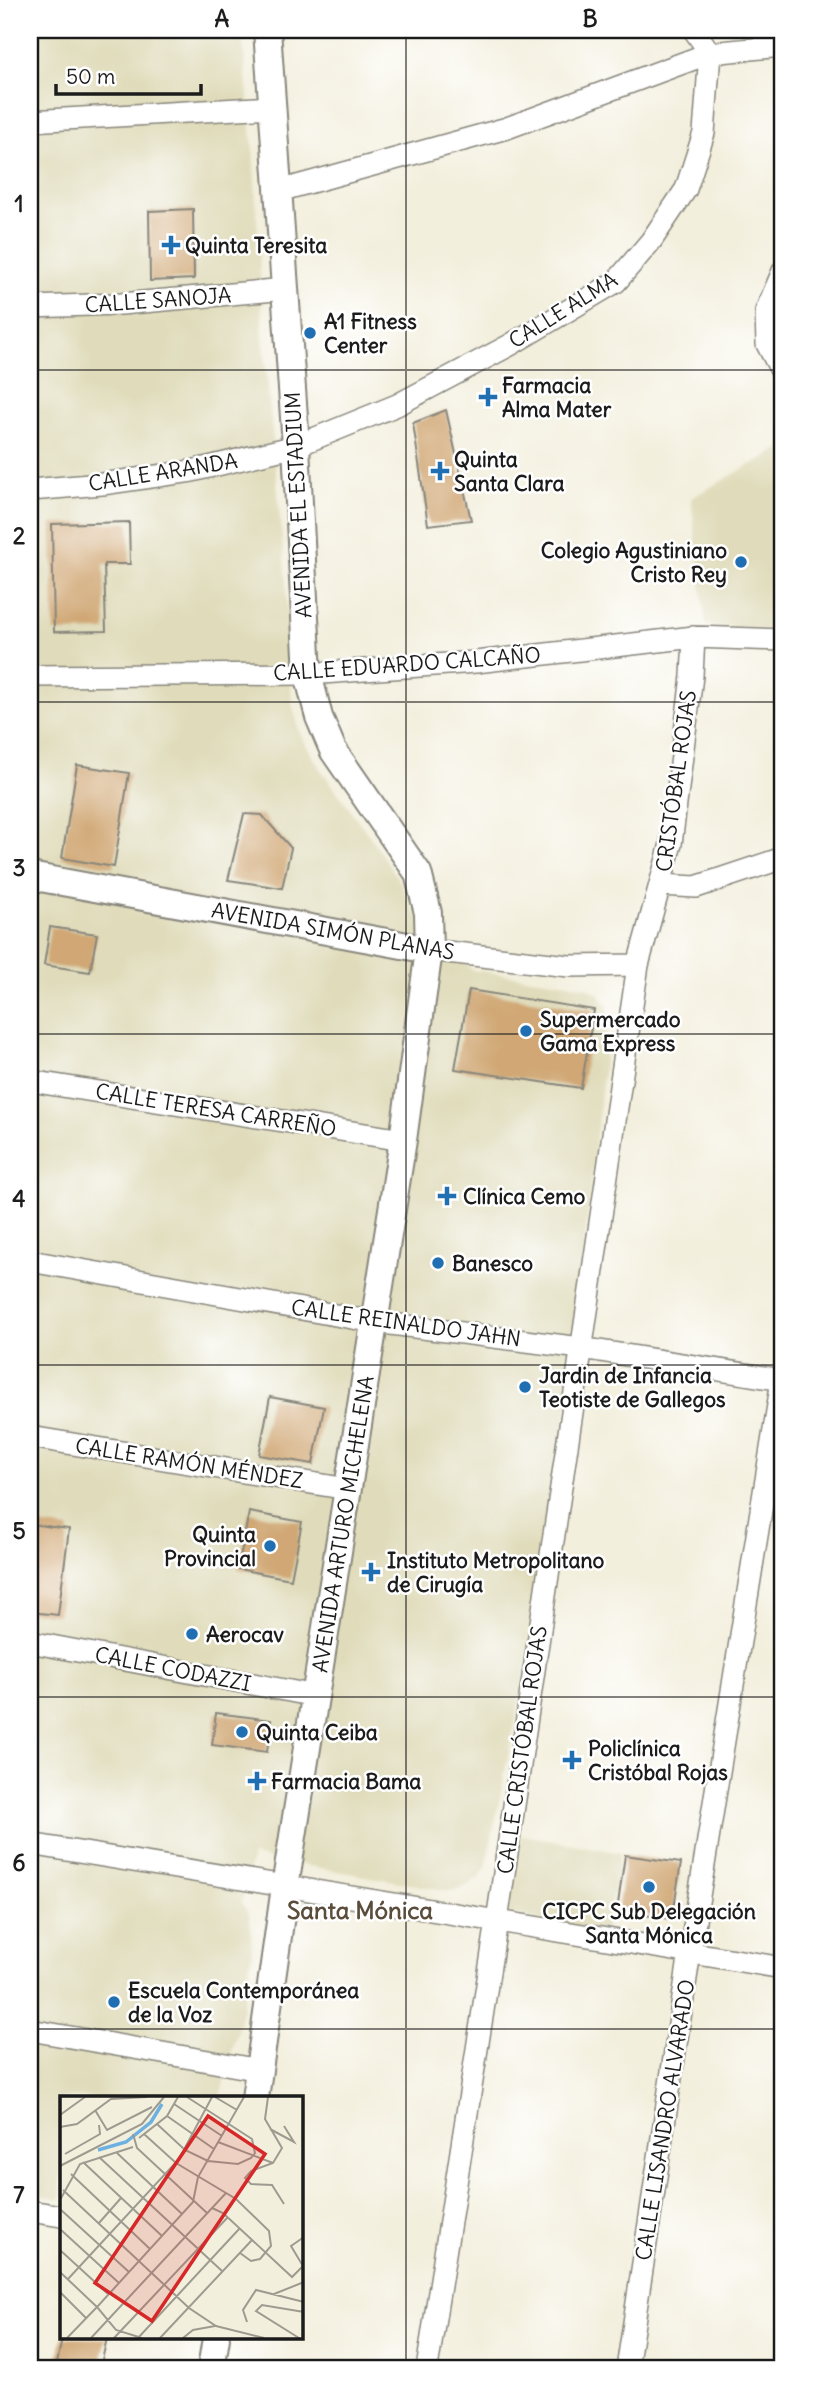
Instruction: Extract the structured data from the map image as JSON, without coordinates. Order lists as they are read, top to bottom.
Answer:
{
  "streets": {
    "street": [
      "CALLE SANOJA",
      "CALLE ALMA",
      "CALLE ARANDA",
      "AVENIDA EL ESTADIUM",
      "CALLE EDUARDO CALCAÑO",
      "CRISTÓBAL ROJAS",
      "AVENIDA SIMÓN PLANAS",
      "CALLE TERESA CARREÑO",
      "CALLE REINALDO JAHN",
      "CALLE RAMÓN MÉNDEZ",
      "AVENIDA ARTURO MICHELENA",
      "CALLE CODAZZI",
      "CALLE CRISTÓBAL ROJAS",
      "CALLE LISANDRO ALVARADO"
    ]
  },
  "crossings": [
    ["CALLE SANOJA", "AVENIDA EL ESTADIUM"],
    ["CALLE ALMA", "CALLE ARANDA"],
    ["CALLE ALMA", "AVENIDA EL ESTADIUM"],
    ["CALLE ARANDA", "AVENIDA EL ESTADIUM"],
    ["AVENIDA EL ESTADIUM", "CALLE EDUARDO CALCAÑO"],
    ["AVENIDA EL ESTADIUM", "AVENIDA SIMÓN PLANAS"],
    ["AVENIDA EL ESTADIUM", "AVENIDA ARTURO MICHELENA"],
    ["CALLE EDUARDO CALCAÑO", "CRISTÓBAL ROJAS"],
    ["CRISTÓBAL ROJAS", "AVENIDA SIMÓN PLANAS"],
    ["CRISTÓBAL ROJAS", "CALLE CRISTÓBAL ROJAS"],
    ["AVENIDA SIMÓN PLANAS", "AVENIDA ARTURO MICHELENA"],
    ["AVENIDA SIMÓN PLANAS", "CALLE CRISTÓBAL ROJAS"],
    ["CALLE TERESA CARREÑO", "AVENIDA ARTURO MICHELENA"],
    ["CALLE REINALDO JAHN", "AVENIDA ARTURO MICHELENA"],
    ["CALLE REINALDO JAHN", "CALLE CRISTÓBAL ROJAS"],
    ["CALLE REINALDO JAHN", "CALLE LISANDRO ALVARADO"],
    ["CALLE RAMÓN MÉNDEZ", "AVENIDA ARTURO MICHELENA"],
    ["AVENIDA ARTURO MICHELENA", "CALLE CODAZZI"]
  ],
  "districts": ["Santa Mónica"],
  "places": {
    "health": [
      "Quinta Teresita",
      "Farmacia Alma Mater",
      "Quinta Santa Clara",
      "Clínica Cemo",
      "Instituto Metropolitano de Cirugía",
      "Policlínica Cristóbal Rojas",
      "Farmacia Bama"
    ],
    "other": [
      "A1 Fitness Center",
      "Colegio Agustiniano Cristo Rey",
      "Supermercado Gama Express",
      "Banesco",
      "Jardin de Infancia Teotiste de Gallegos",
      "Quinta Provincial",
      "Aerocav",
      "Quinta Ceiba",
      "CICPC Sub Delegación Santa Mónica",
      "Escuela Contemporánea de la Voz"
    ]
  },
  "scale_bar": "50 m",
  "grid": {
    "columns": ["A", "B"],
    "rows": [
      "1",
      "2",
      "3",
      "4",
      "5",
      "6",
      "7"
    ]
  }
}
